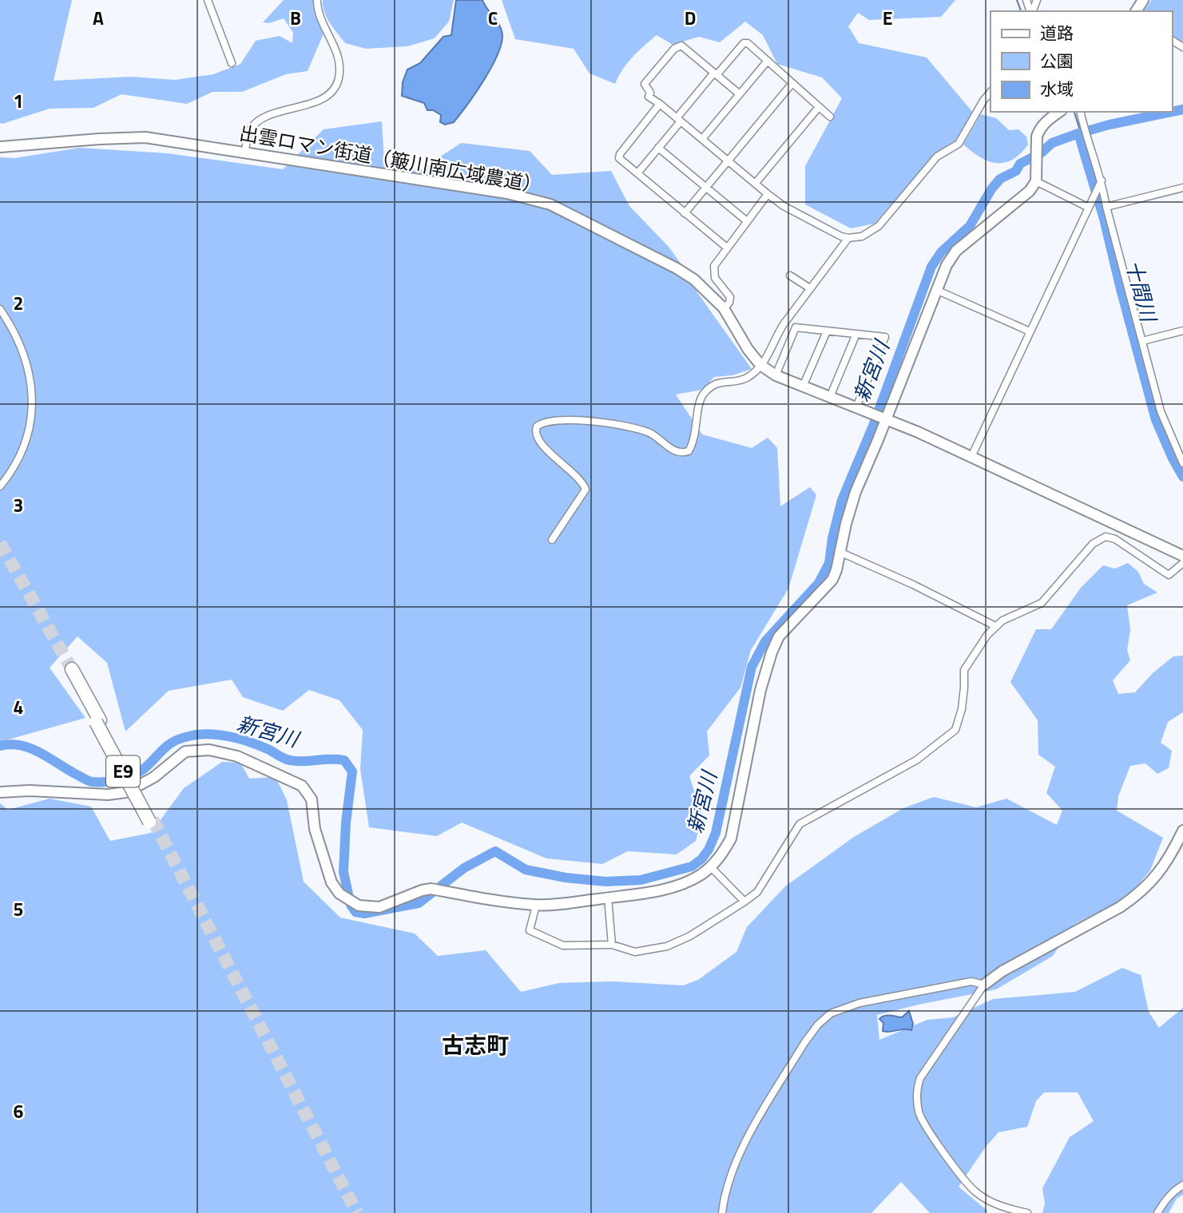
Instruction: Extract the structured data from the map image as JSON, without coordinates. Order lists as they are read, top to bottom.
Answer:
{
  "streets": {
    "highway": ["E9"],
    "street": ["出雲ロマン街道（簸川南広域農道）"]
  },
  "districts": ["古志町"],
  "water": ["十間川", "新宮川"],
  "legend": ["道路", "公園", "水域"],
  "grid": {
    "columns": [
      "A",
      "B",
      "C",
      "D",
      "E"
    ],
    "rows": [
      "1",
      "2",
      "3",
      "4",
      "5",
      "6"
    ]
  }
}
